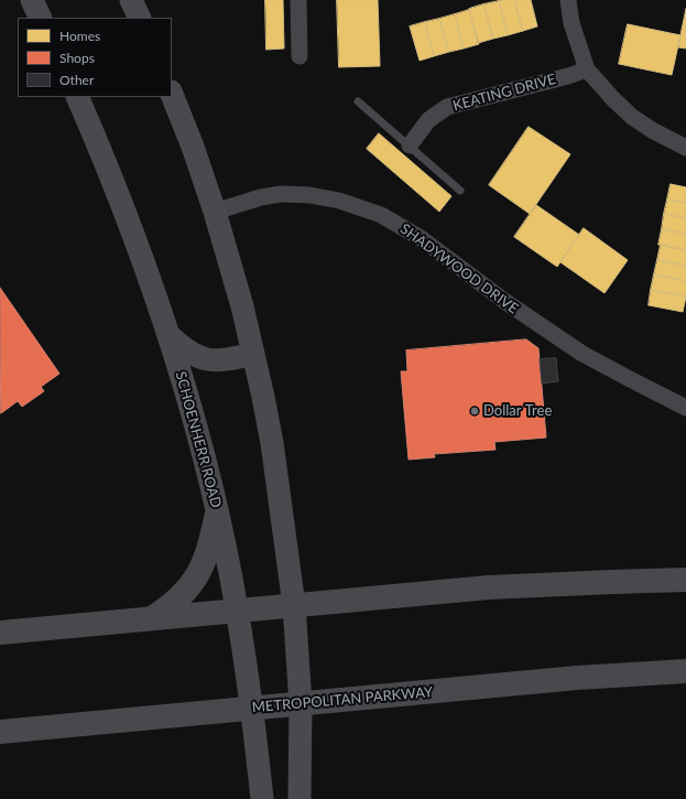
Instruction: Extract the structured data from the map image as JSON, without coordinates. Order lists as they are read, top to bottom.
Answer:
{
  "streets": {
    "main road": ["SCHOENHERR ROAD", "METROPOLITAN PARKWAY"],
    "street": ["KEATING DRIVE", "SHADYWOOD DRIVE"]
  },
  "crossings": [
    ["SCHOENHERR ROAD", "METROPOLITAN PARKWAY"]
  ],
  "places": ["Dollar Tree"],
  "legend": ["Homes", "Shops", "Other"]
}
